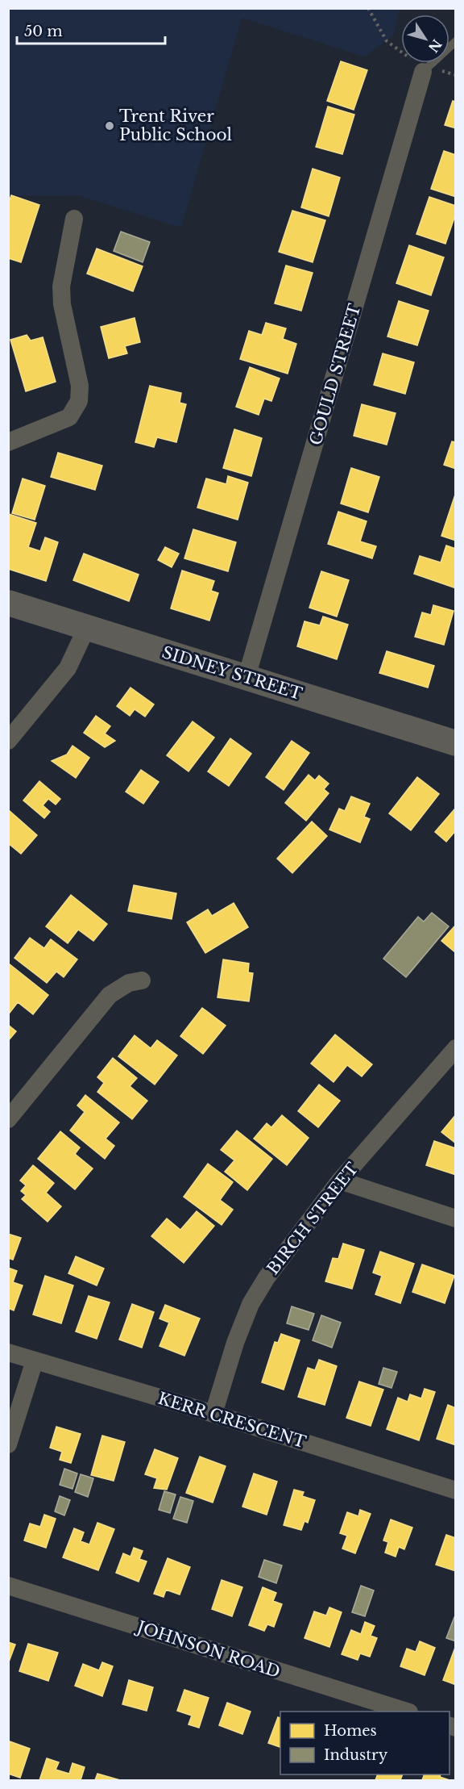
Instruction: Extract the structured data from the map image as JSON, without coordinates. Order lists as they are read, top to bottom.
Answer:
{
  "streets": {
    "main road": ["SIDNEY STREET"],
    "street": [
      "GOULD STREET",
      "BIRCH STREET",
      "KERR CRESCENT",
      "JOHNSON ROAD"
    ]
  },
  "crossings": [
    ["GOULD STREET", "SIDNEY STREET"],
    ["BIRCH STREET", "KERR CRESCENT"]
  ],
  "places": ["Trent River Public School"],
  "legend": ["Homes", "Industry"],
  "scale_bar": "50 m",
  "north": "bottom right"
}
